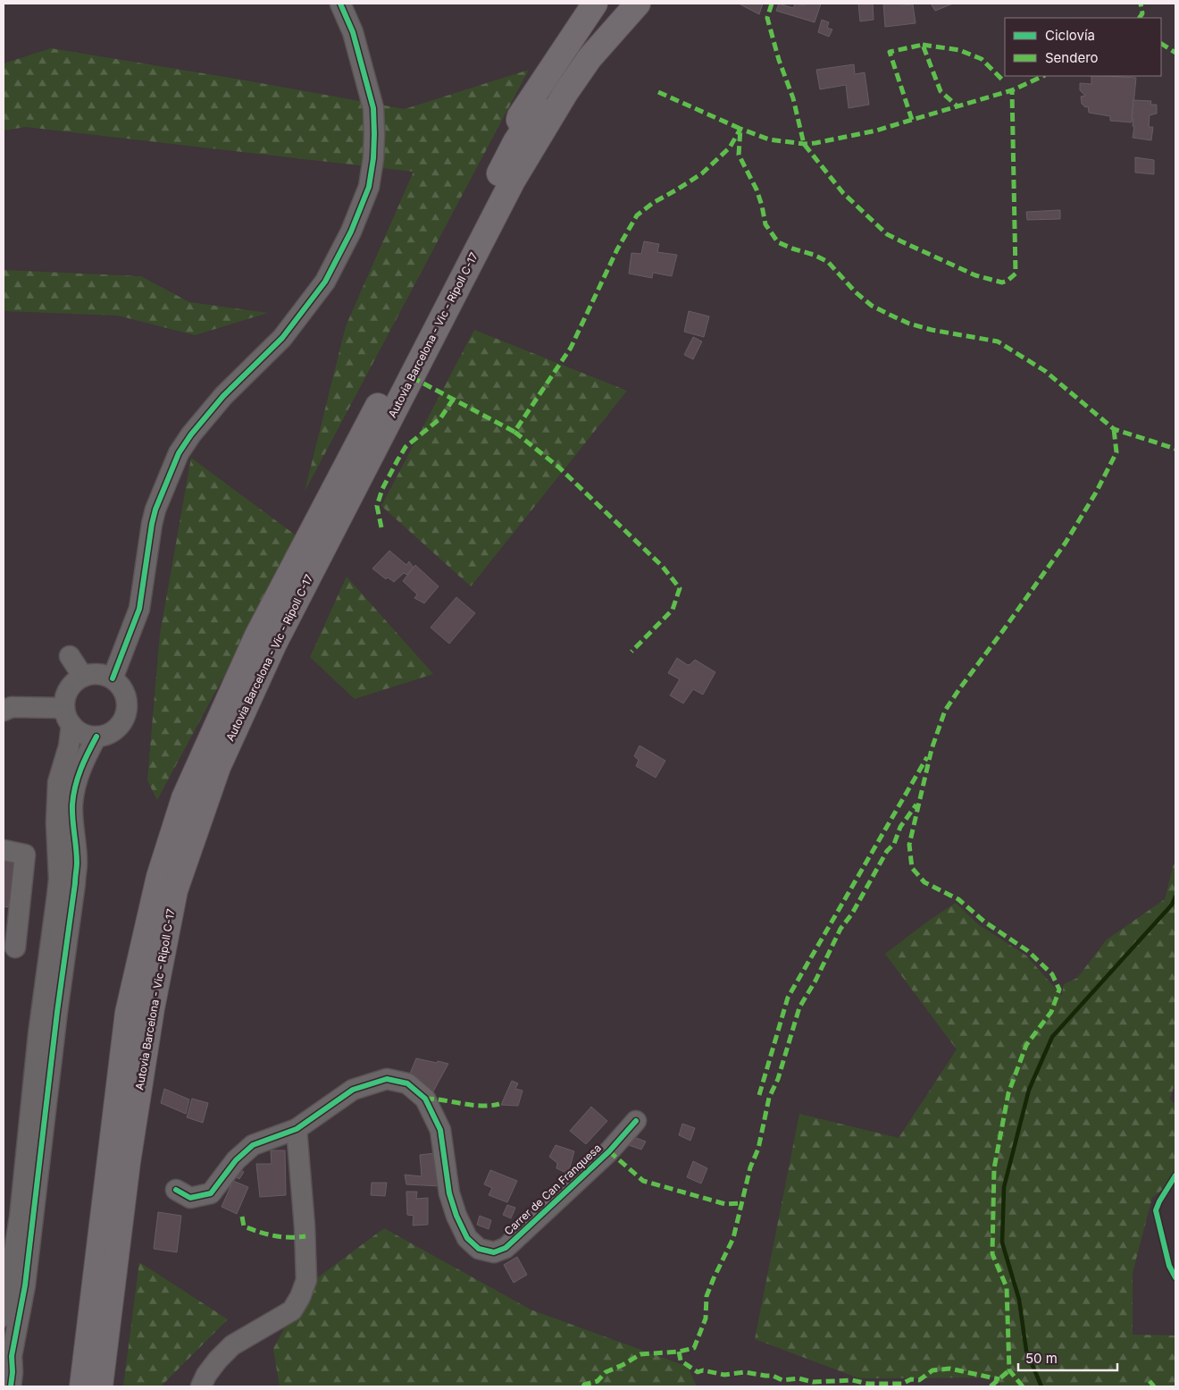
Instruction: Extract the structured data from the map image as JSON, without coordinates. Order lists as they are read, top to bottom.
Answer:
{
  "streets": {
    "highway": ["Autovia Barcelona - Vic - Ripoll C-17"],
    "street": ["Carrer de Can Franquesa"]
  },
  "legend": ["Ciclovía", "Sendero"],
  "scale_bar": "50 m"
}
